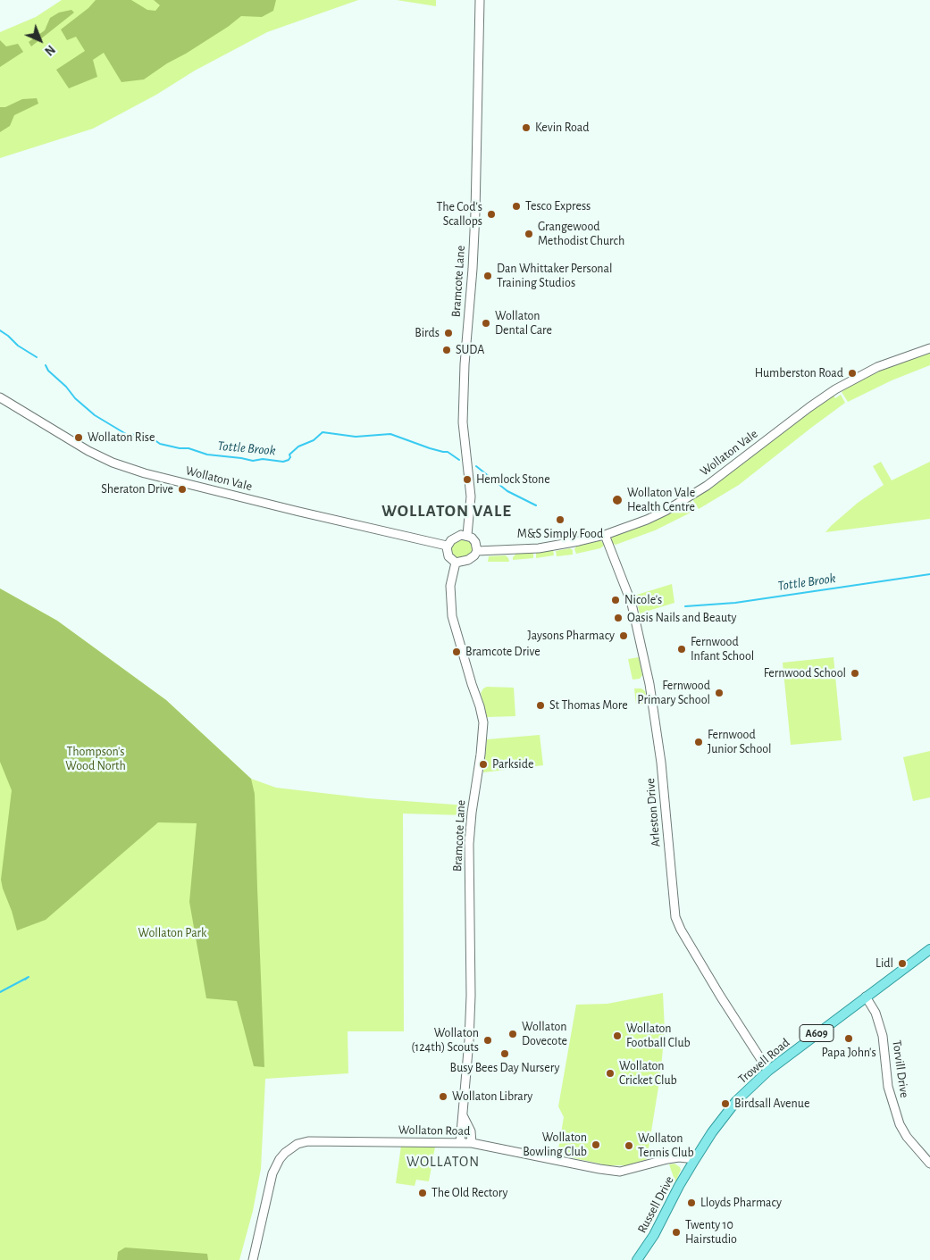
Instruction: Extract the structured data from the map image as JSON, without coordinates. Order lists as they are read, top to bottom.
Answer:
{
  "streets": {
    "main road": ["A609", "Trowell Road", "Russell Drive"],
    "street": [
      "Bramcote Lane",
      "Wollaton Vale",
      "Arleston Drive",
      "Torvill Drive",
      "Wollaton Road"
    ]
  },
  "crossings": [
    ["Bramcote Lane", "Wollaton Vale"],
    ["Bramcote Lane", "Wollaton Road"],
    ["Wollaton Vale", "Arleston Drive"],
    ["Arleston Drive", "Trowell Road"],
    ["Trowell Road", "Torvill Drive"],
    ["Trowell Road", "Wollaton Road"],
    ["Trowell Road", "Russell Drive"],
    ["Wollaton Road", "Russell Drive"]
  ],
  "districts": ["WOLLATON VALE", "WOLLATON"],
  "water": ["Tottle Brook"],
  "parks": ["Thompson's Wood North", "Wollaton Park"],
  "places": [
    "Kevin Road",
    "Tesco Express",
    "The Cod's Scallops",
    "Grangewood Methodist Church",
    "Dan Whittaker Personal Training Studios",
    "Wollaton Dental Care",
    "Birds",
    "SUDA",
    "Humberston Road",
    "Wollaton Rise",
    "Hemlock Stone",
    "Sheraton Drive",
    "Wollaton Vale Health Centre",
    "M&S Simply Food",
    "Nicole's",
    "Oasis Nails and Beauty",
    "Jaysons Pharmacy",
    "Fernwood Infant School",
    "Bramcote Drive",
    "Fernwood School",
    "Fernwood Primary School",
    "St Thomas More",
    "Fernwood Junior School",
    "Parkside",
    "Lidl",
    "Wollaton Dovecote",
    "Wollaton Football Club",
    "Papa John's",
    "Wollaton (124th) Scouts",
    "Busy Bees Day Nursery",
    "Wollaton Cricket Club",
    "Wollaton Library",
    "Birdsall Avenue",
    "Wollaton Bowling Club",
    "Wollaton Tennis Club",
    "The Old Rectory",
    "Lloyds Pharmacy",
    "Twenty 10 Hairstudio"
  ],
  "north": "bottom right"
}
